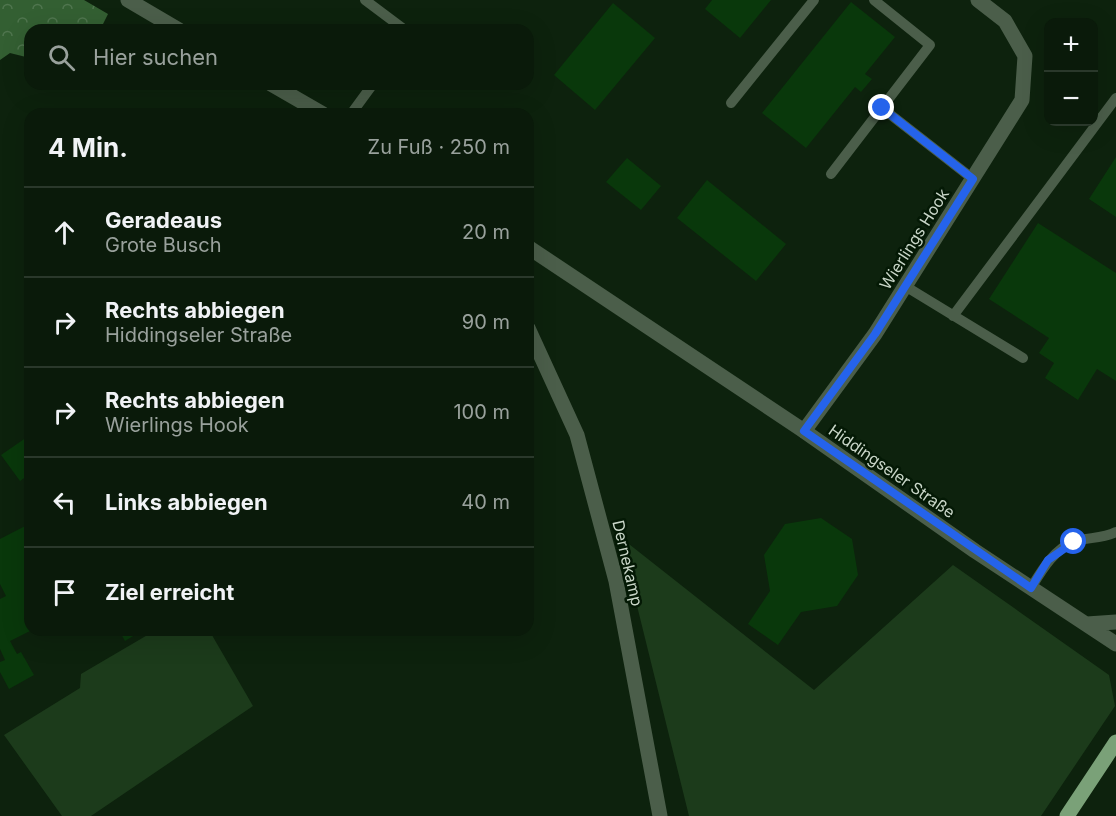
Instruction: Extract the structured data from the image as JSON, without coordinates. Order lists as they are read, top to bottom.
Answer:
{
  "streets": {
    "street": ["Wierlings Hook", "Hiddingseler Straße", "Dernekamp"]
  },
  "crossings": [
    ["Wierlings Hook", "Hiddingseler Straße"]
  ],
  "page": {
    "map_buttons": ["+", "−"],
    "search": "Hier suchen",
    "heading": ["4 Min.", "Zu Fuß · 250 m"],
    "list": [
      ["Geradeaus", "Grote Busch", "20 m"],
      ["Rechts abbiegen", "Hiddingseler Straße", "90 m"],
      ["Rechts abbiegen", "Wierlings Hook", "100 m"],
      ["Links abbiegen", "40 m"],
      "Ziel erreicht"
    ]
  }
}
